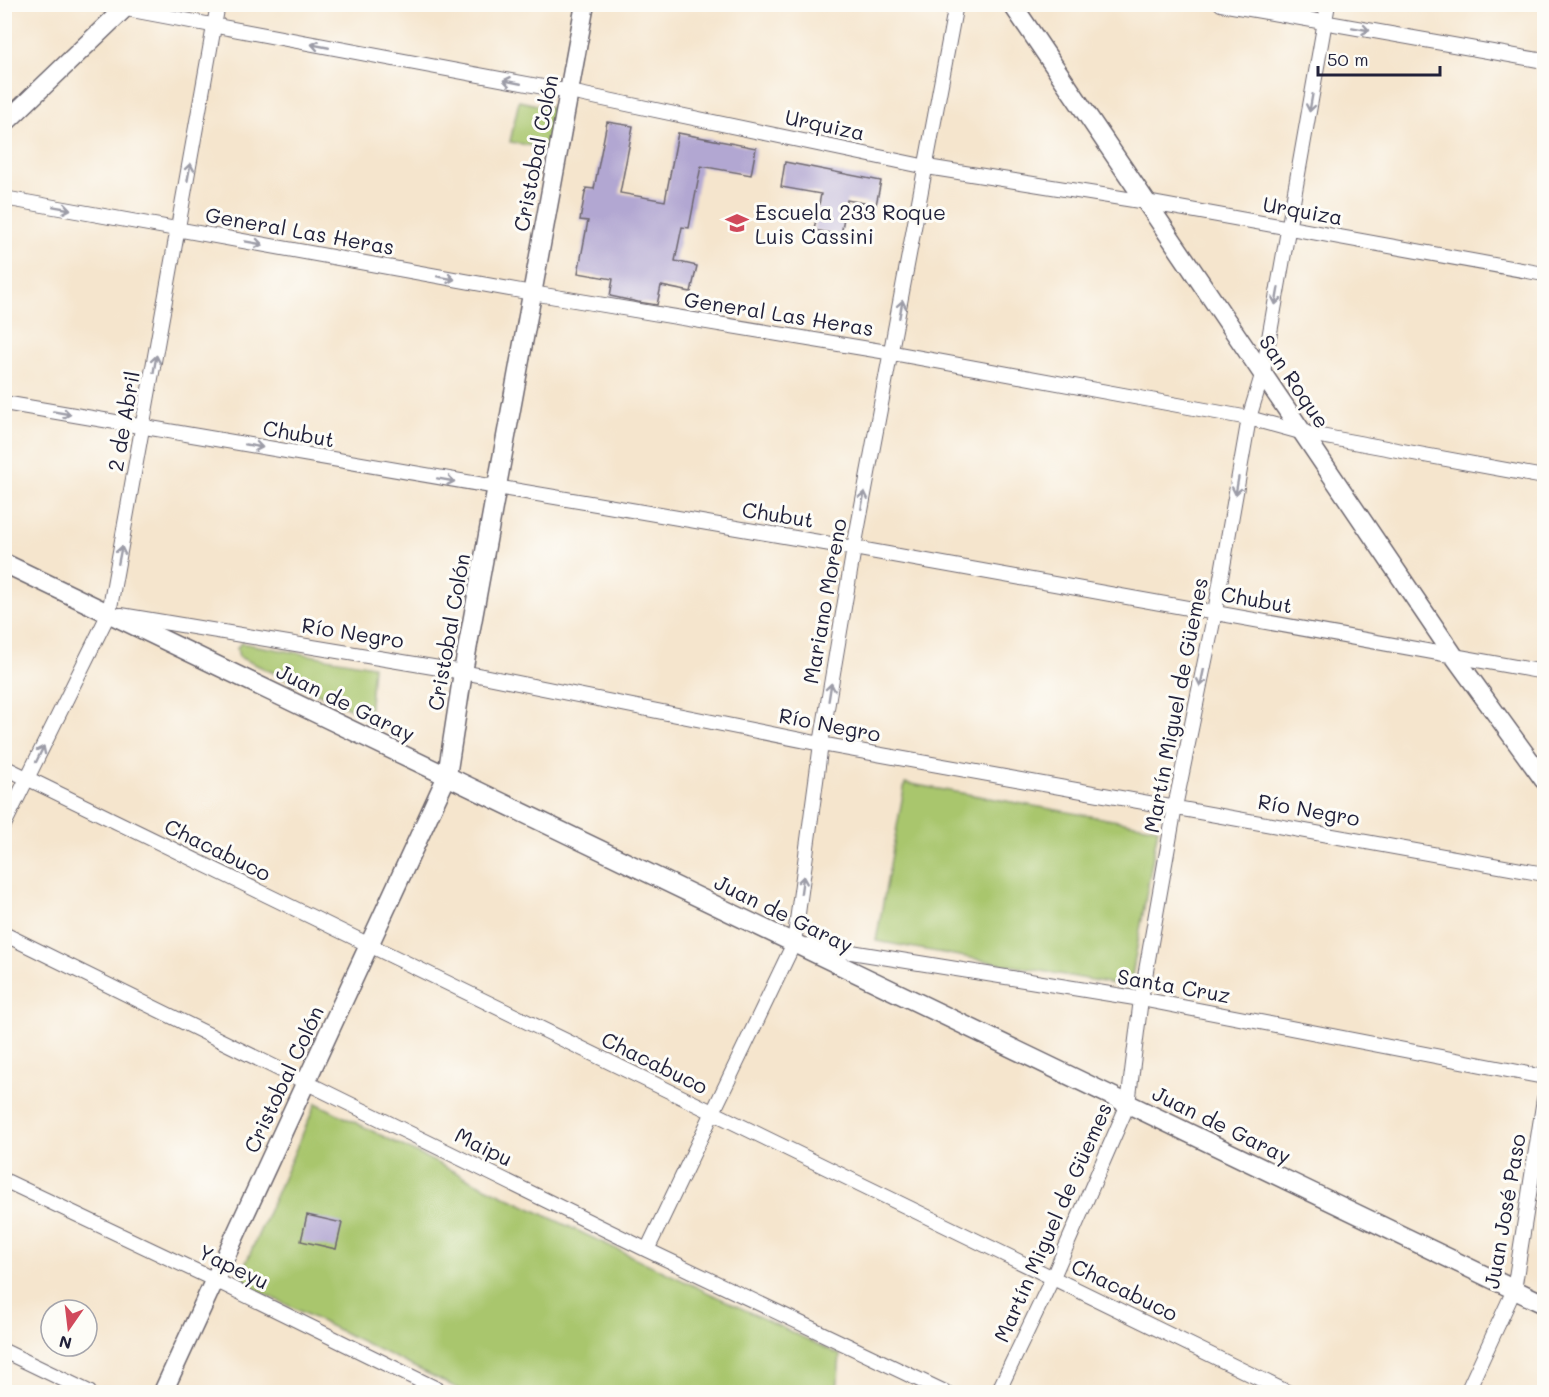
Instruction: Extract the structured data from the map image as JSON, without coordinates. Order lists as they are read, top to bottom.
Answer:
{
  "streets": {
    "street": [
      "Urquiza",
      "Cristobal Colón",
      "General Las Heras",
      "San Roque",
      "2 de Abril",
      "Chubut",
      "Mariano Moreno",
      "Río Negro",
      "Juan de Garay",
      "Martín Miguel de Güemes",
      "Chacabuco",
      "Santa Cruz",
      "Maipu",
      "Juan José Paso",
      "Yapeyu"
    ]
  },
  "crossings": [
    ["Urquiza", "Cristobal Colón"],
    ["Urquiza", "San Roque"],
    ["Urquiza", "2 de Abril"],
    ["Urquiza", "Mariano Moreno"],
    ["Urquiza", "Martín Miguel de Güemes"],
    ["Cristobal Colón", "General Las Heras"],
    ["Cristobal Colón", "Chubut"],
    ["Cristobal Colón", "Río Negro"],
    ["Cristobal Colón", "Juan de Garay"],
    ["Cristobal Colón", "Chacabuco"],
    ["Cristobal Colón", "Maipu"],
    ["Cristobal Colón", "Yapeyu"],
    ["General Las Heras", "San Roque"],
    ["General Las Heras", "2 de Abril"],
    ["General Las Heras", "Mariano Moreno"],
    ["General Las Heras", "Martín Miguel de Güemes"],
    ["San Roque", "Chubut"],
    ["San Roque", "Martín Miguel de Güemes"],
    ["2 de Abril", "Chubut"],
    ["2 de Abril", "Río Negro"],
    ["2 de Abril", "Juan de Garay"],
    ["2 de Abril", "Chacabuco"],
    ["Chubut", "Mariano Moreno"],
    ["Chubut", "Martín Miguel de Güemes"],
    ["Mariano Moreno", "Río Negro"],
    ["Mariano Moreno", "Juan de Garay"],
    ["Mariano Moreno", "Chacabuco"],
    ["Mariano Moreno", "Santa Cruz"],
    ["Mariano Moreno", "Maipu"],
    ["Río Negro", "Juan de Garay"],
    ["Río Negro", "Martín Miguel de Güemes"],
    ["Juan de Garay", "Martín Miguel de Güemes"],
    ["Juan de Garay", "Santa Cruz"],
    ["Juan de Garay", "Juan José Paso"],
    ["Martín Miguel de Güemes", "Chacabuco"],
    ["Martín Miguel de Güemes", "Santa Cruz"]
  ],
  "one_way": ["2 de Abril", "Mariano Moreno", "Martín Miguel de Güemes"],
  "places": {
    "school or university": ["Escuela 233 Roque Luis Cassini"]
  },
  "scale_bar": "50 m",
  "north": "bottom"
}
